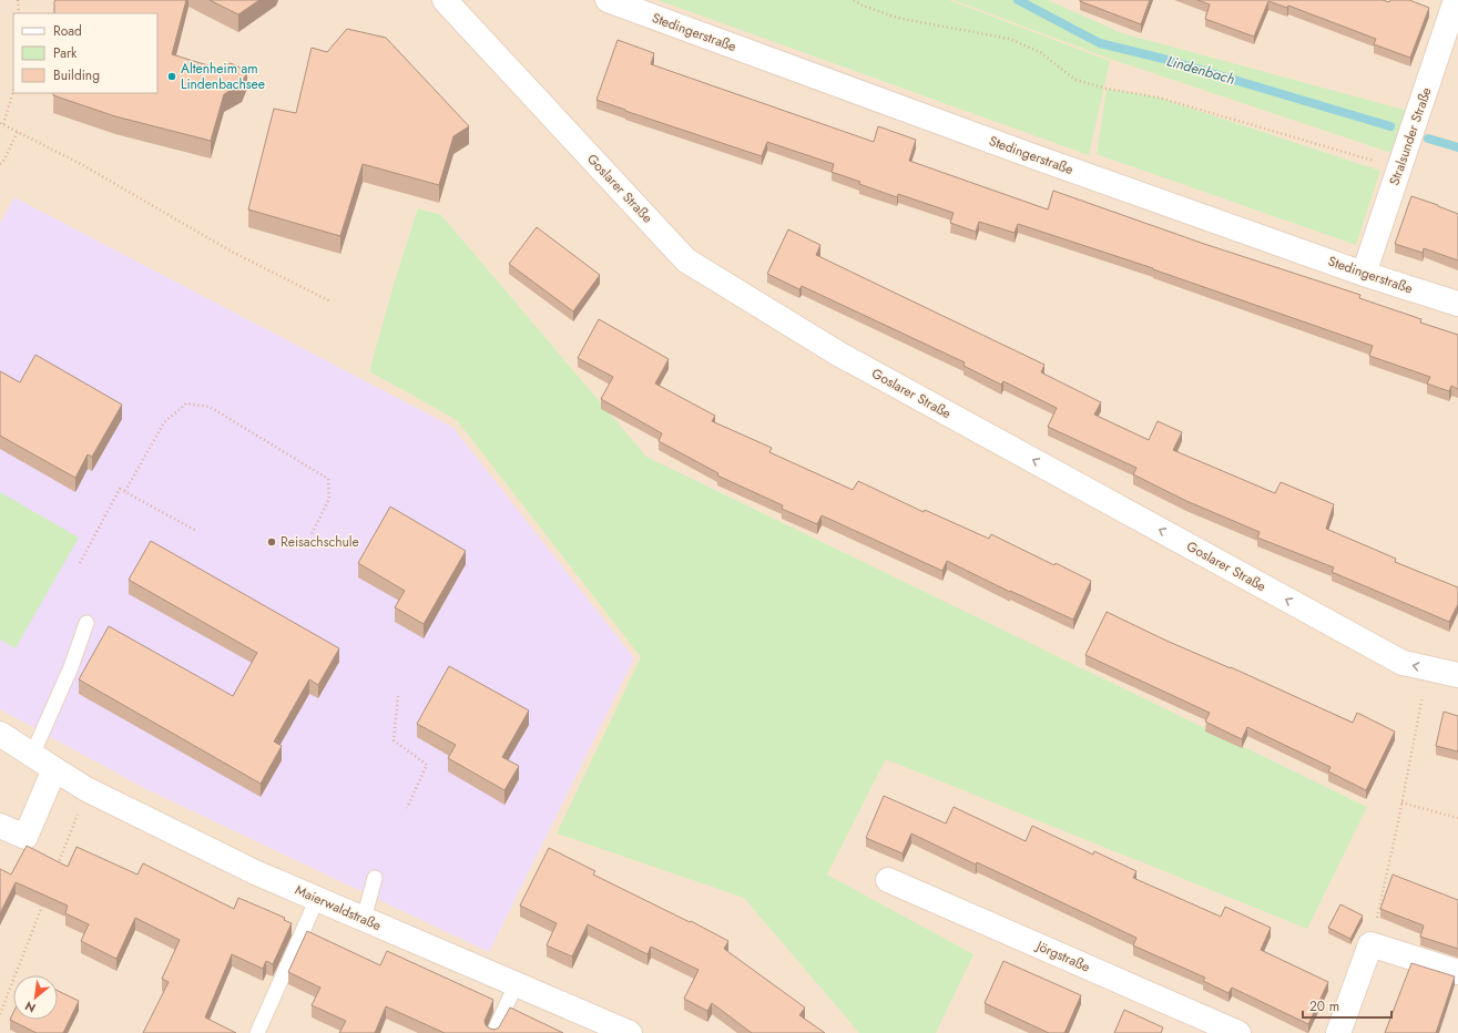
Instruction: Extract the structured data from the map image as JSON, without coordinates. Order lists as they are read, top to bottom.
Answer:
{
  "streets": {
    "street": [
      "Stedingerstraße",
      "Stralsunder Straße",
      "Goslarer Straße",
      "Maierwaldstraße",
      "Jörgstraße"
    ]
  },
  "crossings": [
    ["Stedingerstraße", "Stralsunder Straße"]
  ],
  "one_way": ["Goslarer Straße"],
  "water": ["Lindenbach"],
  "places": ["Altenheim am Lindenbachsee", "Reisachschule"],
  "legend": ["Road", "Park", "Building"],
  "scale_bar": "20 m",
  "north": "bottom left"
}
